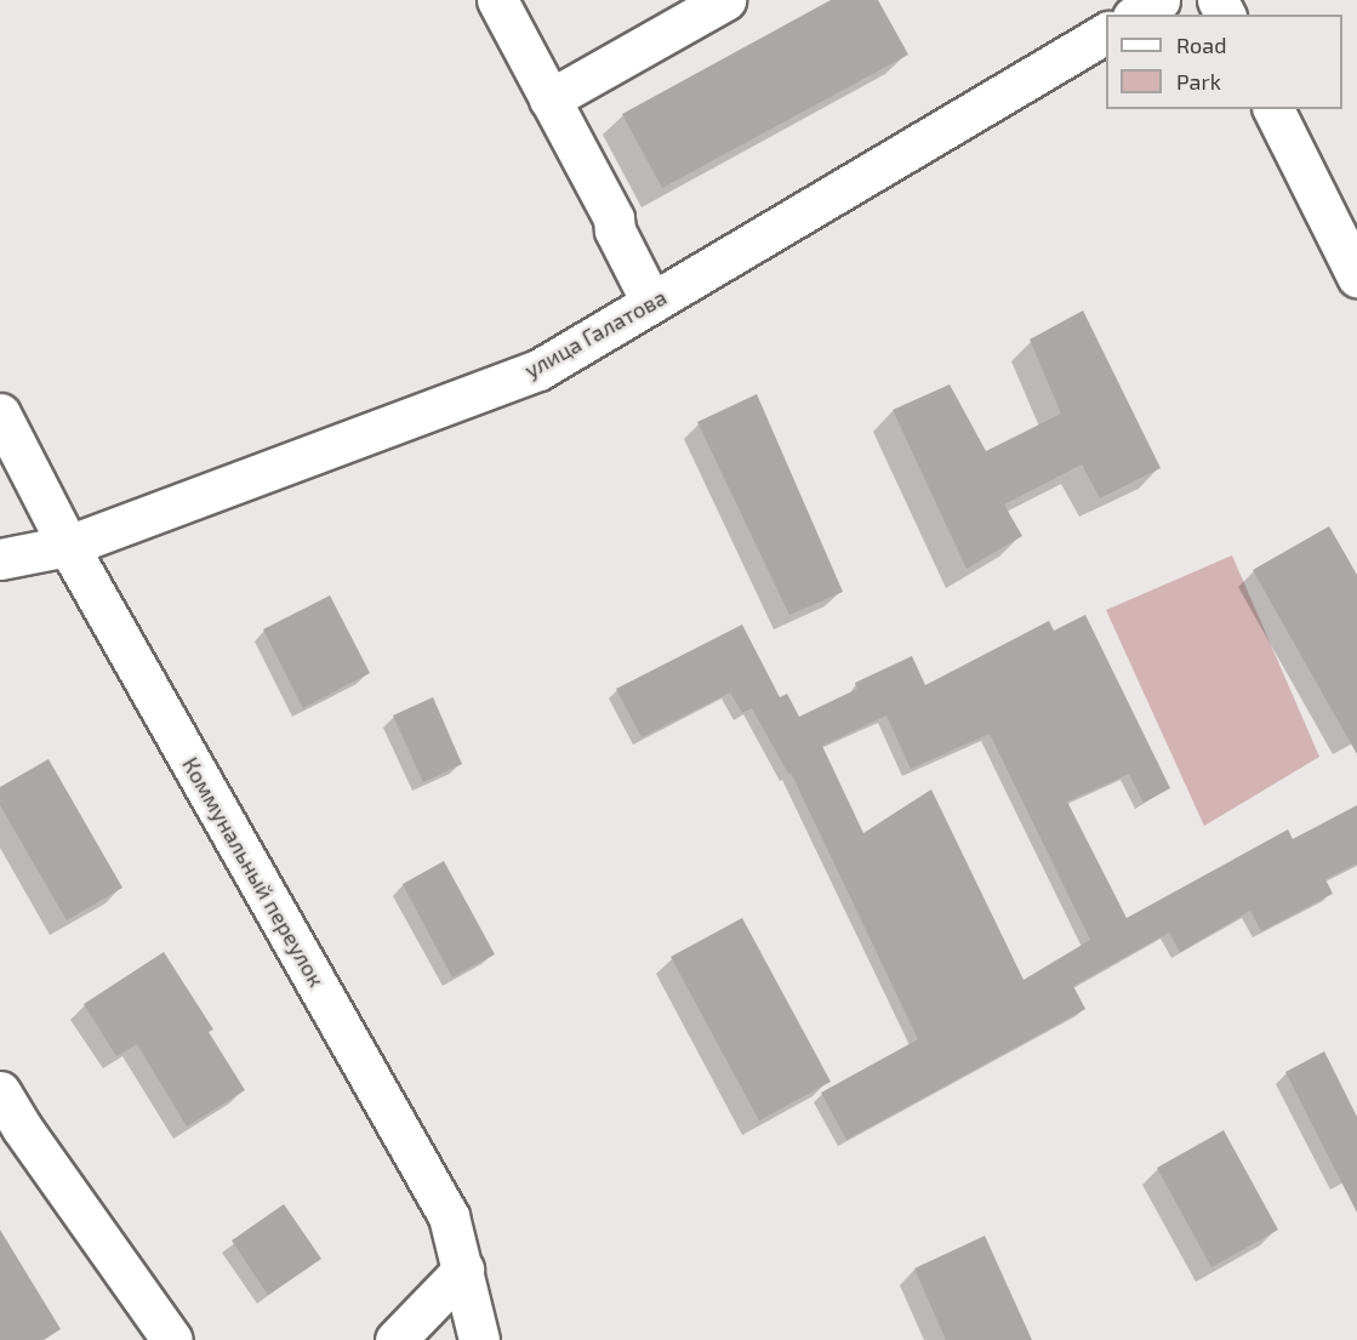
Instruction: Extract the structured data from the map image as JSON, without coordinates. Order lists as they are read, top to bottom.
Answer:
{
  "streets": {
    "street": ["улица Галатова", "Коммунальный переулок"]
  },
  "crossings": [
    ["улица Галатова", "Коммунальный переулок"]
  ],
  "legend": ["Road", "Park"]
}
